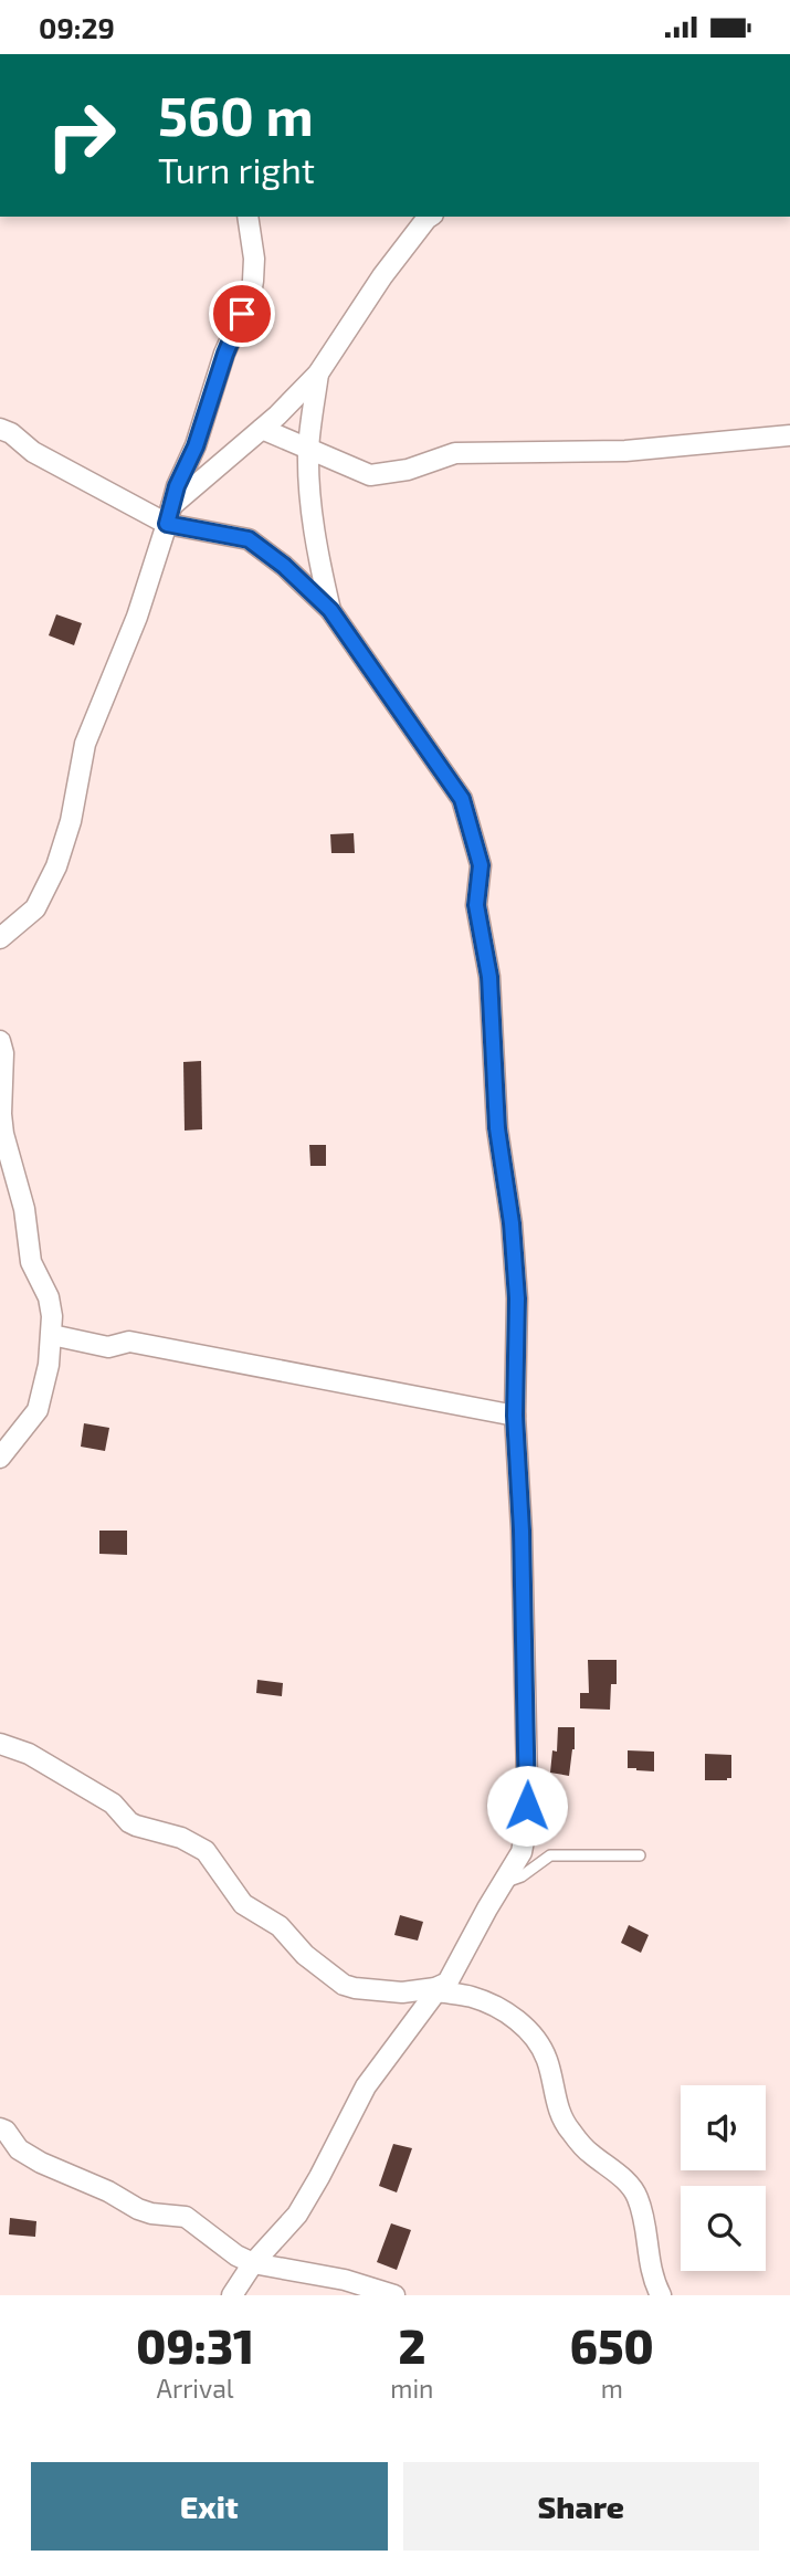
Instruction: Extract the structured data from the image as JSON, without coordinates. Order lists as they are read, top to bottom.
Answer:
{
  "page": {
    "status": "09:29",
    "turn": ["560 m", "Turn right"],
    "eta": [
      "09:31",
      "Arrival",
      "2",
      "min",
      "650",
      "m"
    ],
    "buttons": ["Exit", "Share"]
  }
}
